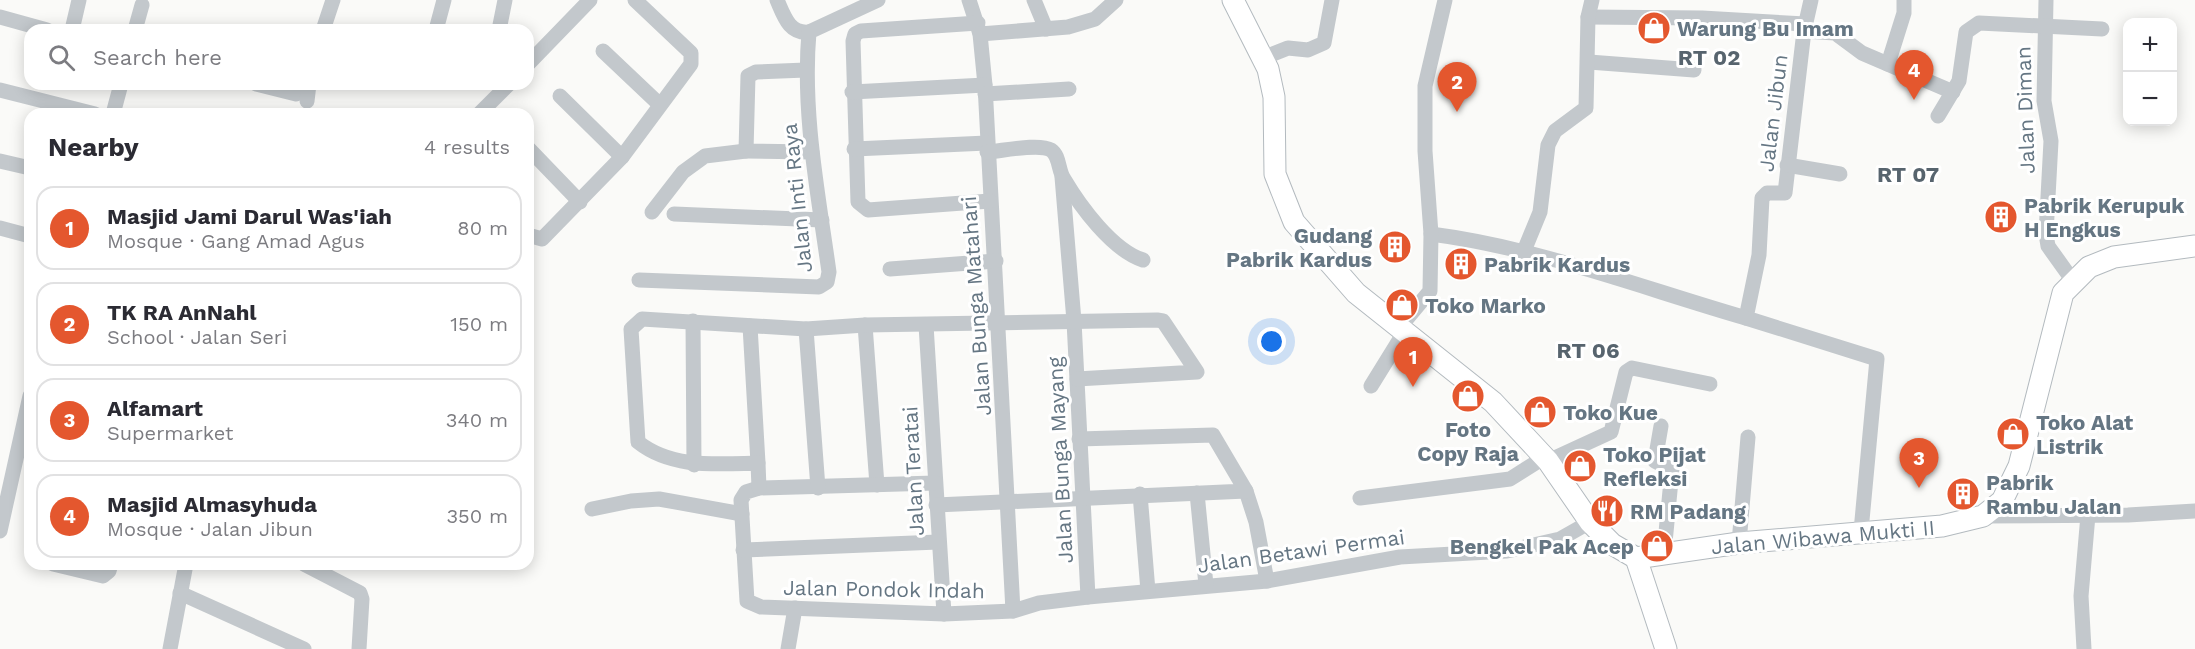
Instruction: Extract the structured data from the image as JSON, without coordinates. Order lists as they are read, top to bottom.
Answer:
{
  "streets": {
    "main road": ["Jalan Wibawa Mukti II"],
    "street": [
      "Jalan Diman",
      "Jalan Jibun",
      "Jalan Inti Raya",
      "Jalan Bunga Matahari",
      "Jalan Bunga Mayang",
      "Jalan Teratai",
      "Jalan Betawi Permai",
      "Jalan Pondok Indah"
    ]
  },
  "crossings": [
    ["Jalan Diman", "Jalan Wibawa Mukti II"],
    ["Jalan Bunga Matahari", "Jalan Betawi Permai"],
    ["Jalan Bunga Matahari", "Jalan Pondok Indah"],
    ["Jalan Bunga Mayang", "Jalan Betawi Permai"],
    ["Jalan Teratai", "Jalan Pondok Indah"],
    ["Jalan Betawi Permai", "Jalan Pondok Indah"]
  ],
  "districts": ["RT 02", "RT 07", "RT 06"],
  "places": {
    "shop": [
      "Warung Bu Imam",
      "Toko Marko",
      "Foto Copy Raja",
      "Toko Kue",
      "Toko Alat Listrik",
      "Toko Pijat Refleksi",
      "Bengkel Pak Acep"
    ],
    "building": [
      "Pabrik Kerupuk H Engkus",
      "Gudang Pabrik Kardus",
      "Pabrik Kardus",
      "Pabrik Rambu Jalan"
    ],
    "restaurant": ["RM Padang"]
  },
  "page": {
    "map_buttons": ["+", "−"],
    "search": "Search here",
    "pins": [
      "4",
      "2",
      "1",
      "3"
    ],
    "heading": ["Nearby", "4 results"],
    "list": [
      {
        "mark": "1",
        "name": "Masjid Jami Darul Was'iah",
        "note": "Mosque · Gang Amad Agus",
        "value": "80 m"
      },
      {
        "mark": "2",
        "name": "TK RA AnNahl",
        "note": "School · Jalan Seri",
        "value": "150 m"
      },
      {
        "mark": "3",
        "name": "Alfamart",
        "note": "Supermarket",
        "value": "340 m"
      },
      {
        "mark": "4",
        "name": "Masjid Almasyhuda",
        "note": "Mosque · Jalan Jibun",
        "value": "350 m"
      }
    ]
  }
}
